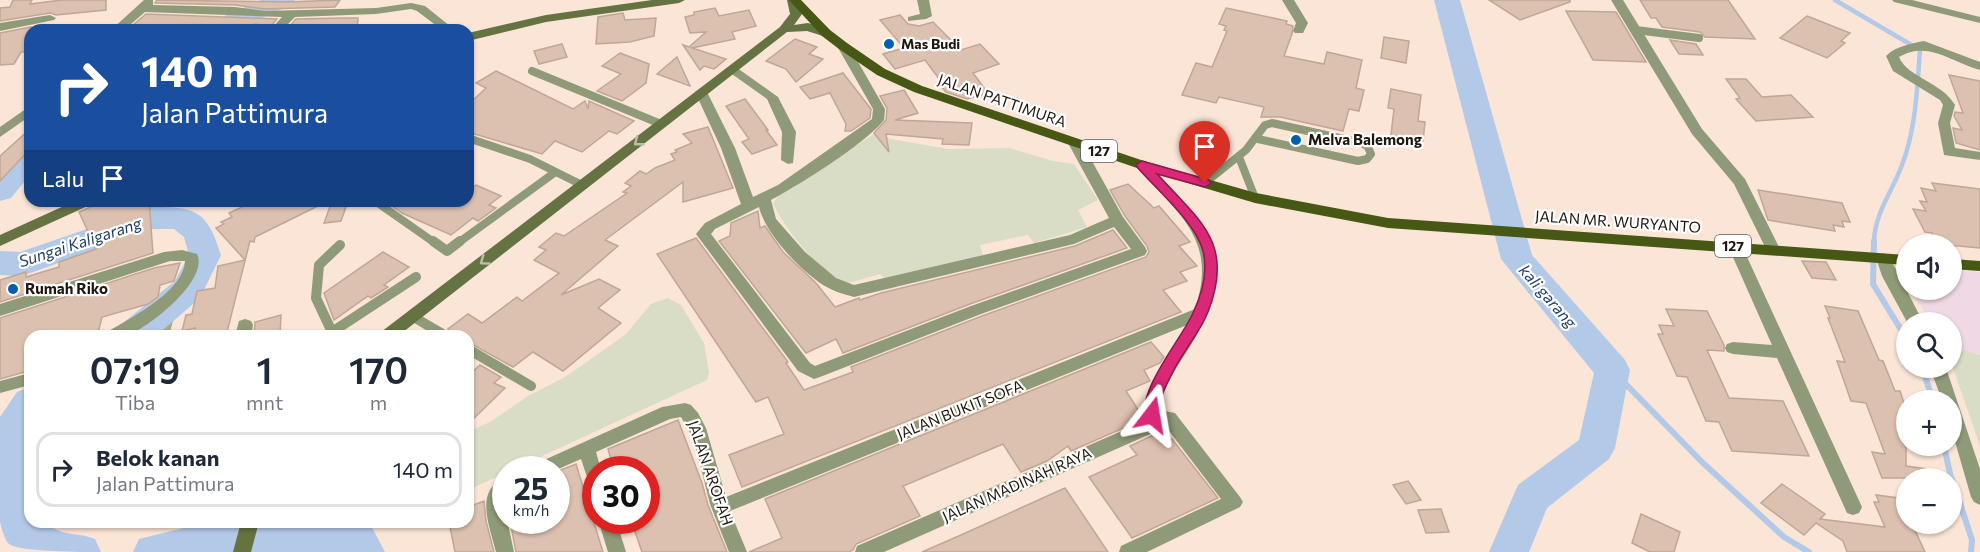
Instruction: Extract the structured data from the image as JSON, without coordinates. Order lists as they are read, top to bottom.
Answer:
{
  "streets": {
    "main road": ["JALAN PATTIMURA", "127", "JALAN MR. WURYANTO"],
    "street": ["JALAN BUKIT SOFA", "JALAN AROFAH", "JALAN MADINAH RAYA"]
  },
  "crossings": [
    ["JALAN PATTIMURA", "JALAN MR. WURYANTO"],
    ["JALAN BUKIT SOFA", "JALAN AROFAH"]
  ],
  "water": ["Sungai Kaligarang", "kali garang"],
  "places": ["Mas Budi", "Melva Balemong", "Rumah Riko"],
  "page": {
    "turn": ["140 m", "Jalan Pattimura"],
    "then": "Lalu",
    "map_buttons": ["+", "−"],
    "eta": [
      "07:19",
      "Tiba",
      "1",
      "mnt",
      "170",
      "m"
    ],
    "list": [
      {
        "name": "Belok kanan",
        "note": "Jalan Pattimura",
        "value": "140 m"
      }
    ],
    "speed": "25 km/h",
    "limit": "30"
  }
}
